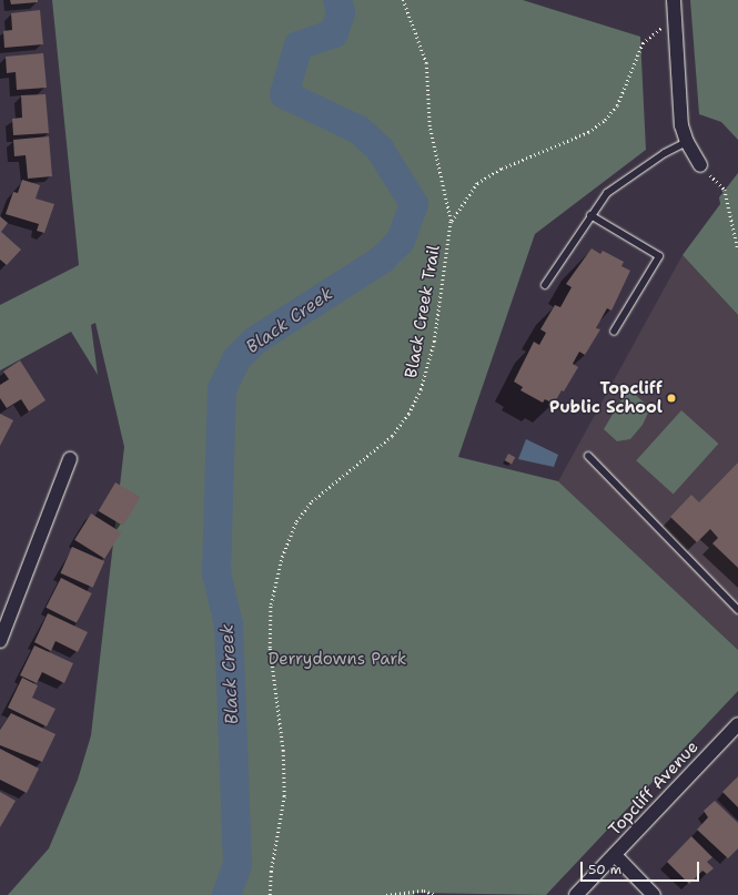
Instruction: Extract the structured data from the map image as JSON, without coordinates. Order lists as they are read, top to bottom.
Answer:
{
  "streets": {
    "street": ["Topcliff Avenue"],
    "path": ["Black Creek Trail"]
  },
  "water": ["Black Creek"],
  "parks": ["Derrydowns Park"],
  "places": ["Topcliff Public School"],
  "scale_bar": "50 m"
}
